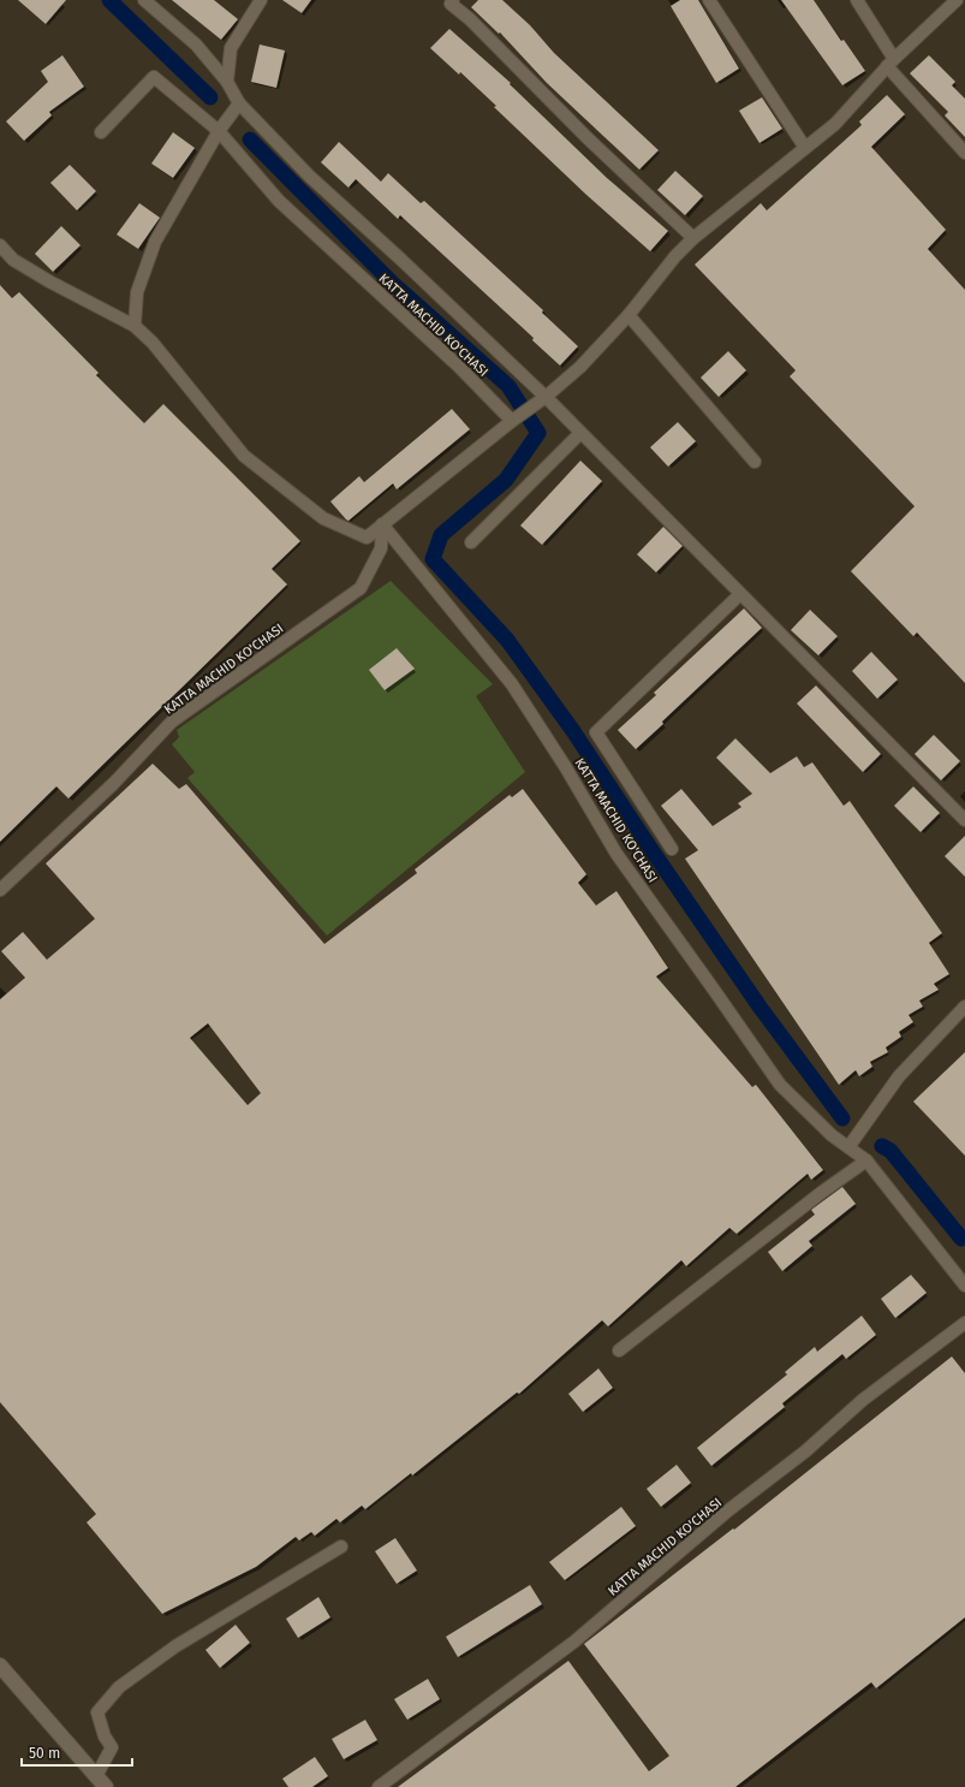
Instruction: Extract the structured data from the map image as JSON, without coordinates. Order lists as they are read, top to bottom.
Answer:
{
  "streets": {
    "street": ["KATTA MACHID KO'CHASI"]
  },
  "scale_bar": "50 m"
}
